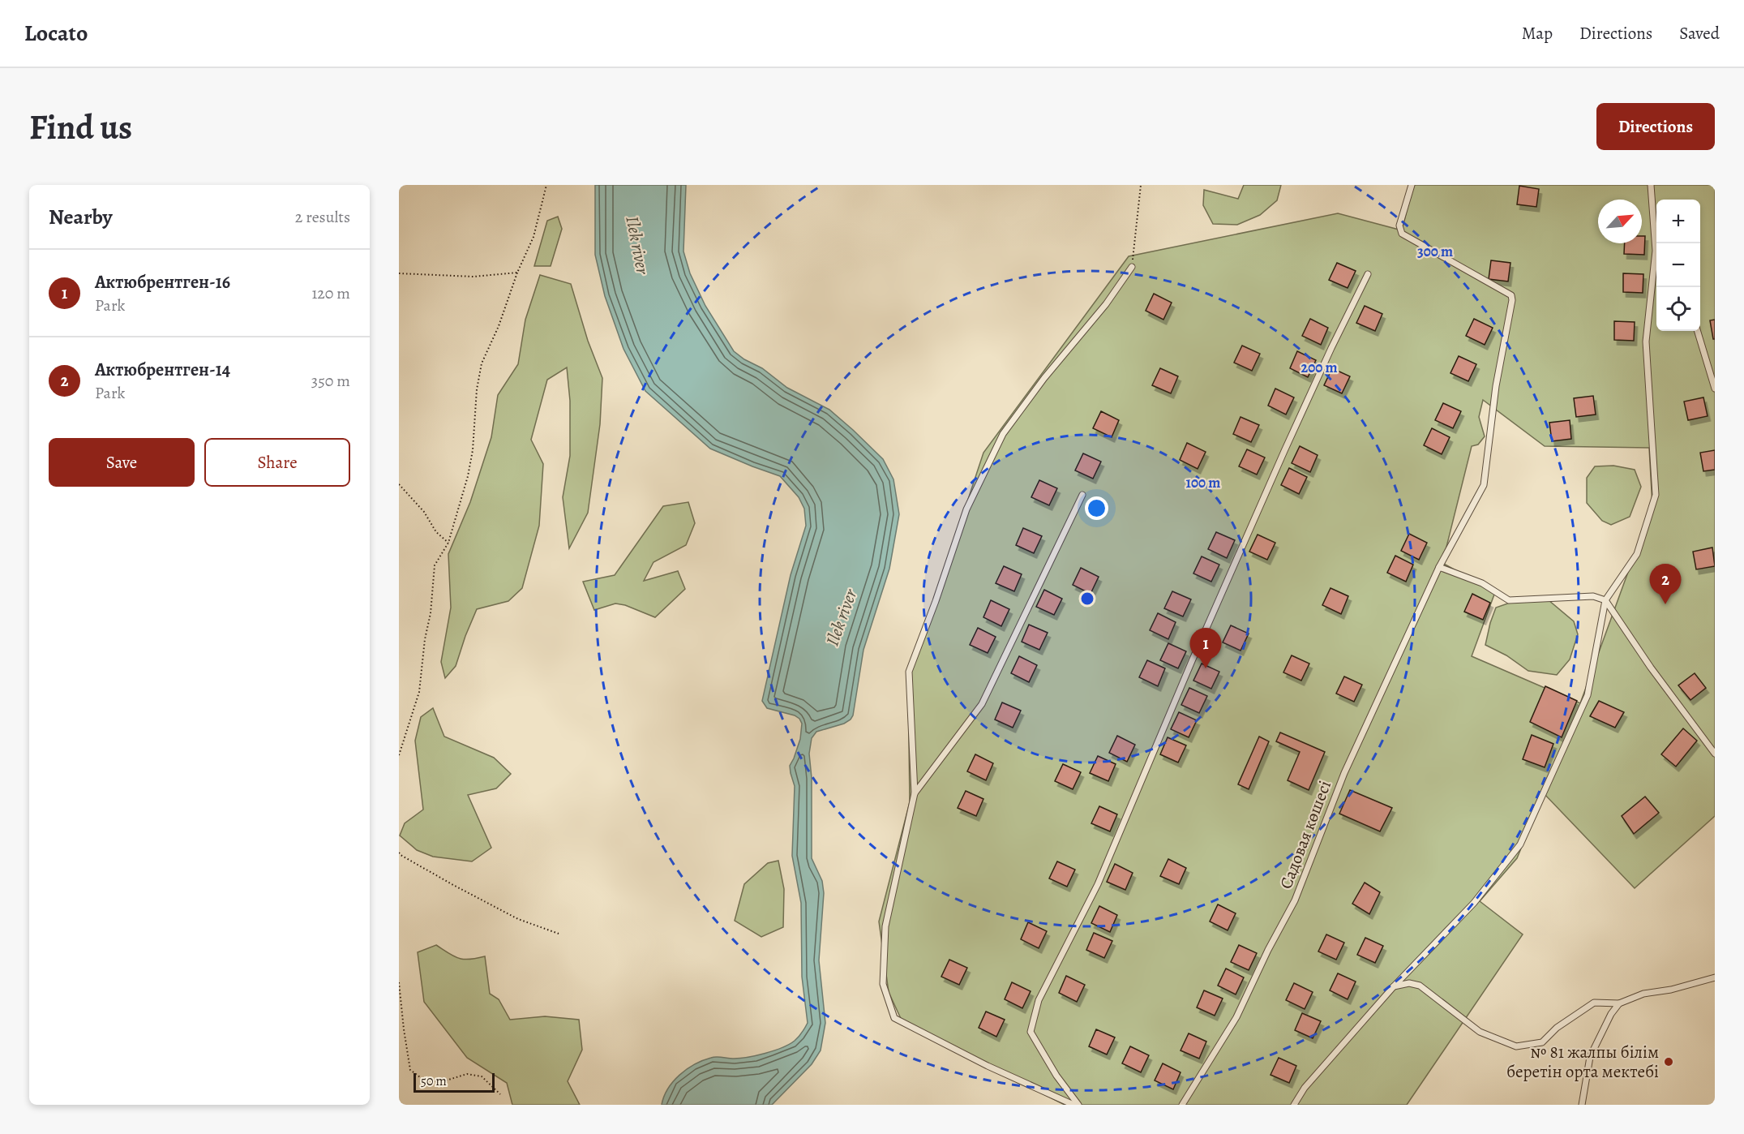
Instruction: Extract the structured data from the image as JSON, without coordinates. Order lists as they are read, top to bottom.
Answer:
{
  "streets": {
    "lane": ["Садовая көшесі"]
  },
  "water": ["Ilek river"],
  "places": ["№ 81 жалпы білім беретін орта мектебі"],
  "scale_bar": "50 m",
  "north": "top right",
  "page": {
    "header": "Locato",
    "nav": ["Map", "Directions", "Saved"],
    "buttons": [
      "Directions",
      ["Save", "Share"]
    ],
    "title": "Find us",
    "heading": ["Nearby", "2 results"],
    "map_buttons": ["+", "−"],
    "list": [
      {
        "mark": "1",
        "name": "Актюбрентген-16",
        "note": "Park",
        "value": "120 m"
      },
      {
        "mark": "2",
        "name": "Актюбрентген-14",
        "note": "Park",
        "value": "350 m"
      }
    ],
    "pins": ["2", "1"],
    "scale": "50 m"
  },
  "rings": ["300 m", "200 m", "100 m"]
}
